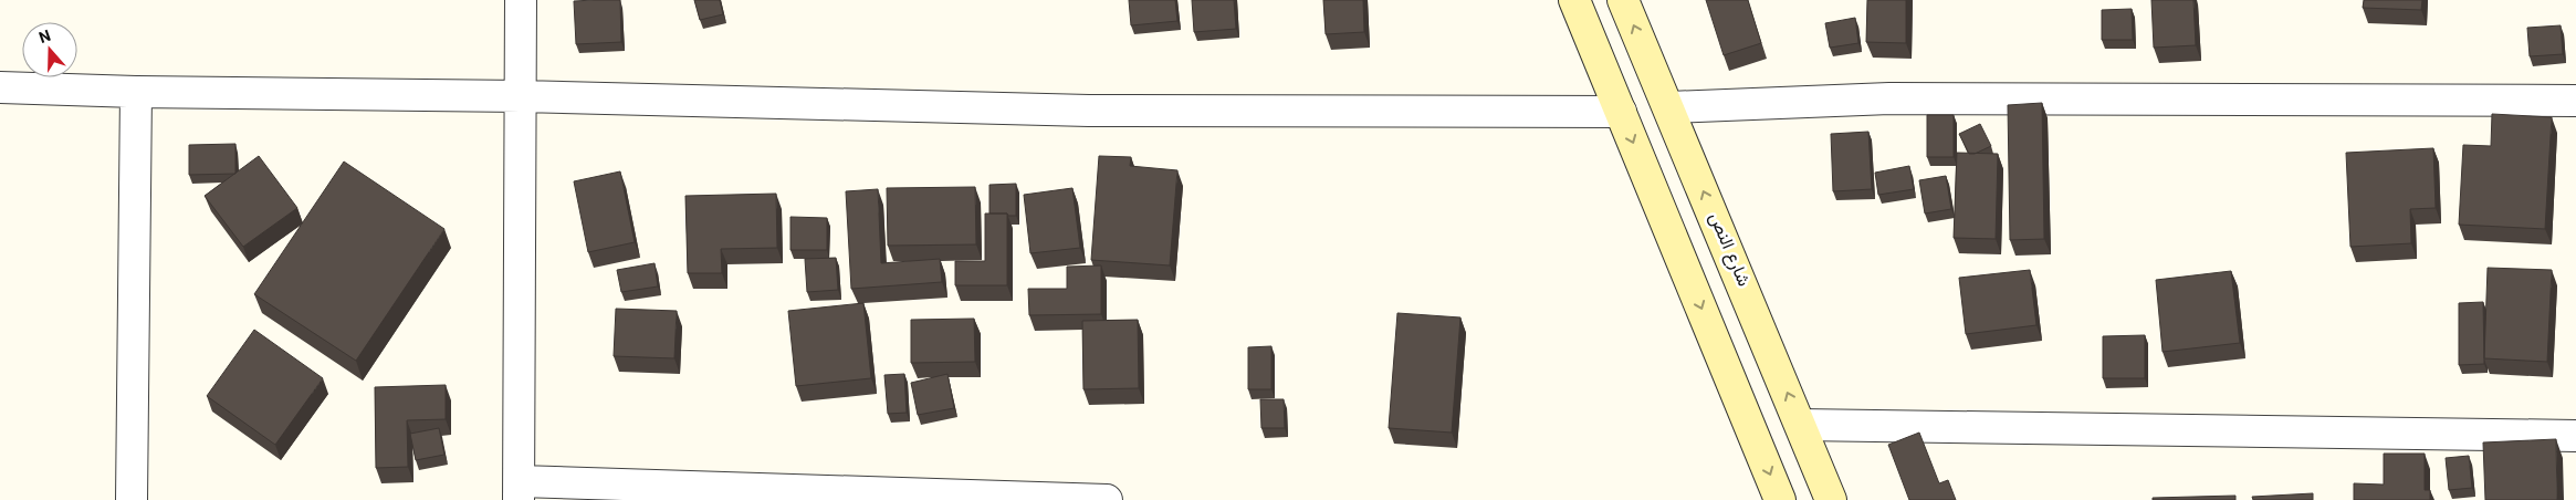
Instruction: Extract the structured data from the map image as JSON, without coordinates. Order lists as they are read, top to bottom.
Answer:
{
  "streets": {
    "main road": ["شارع النص"]
  },
  "north": "top"
}
